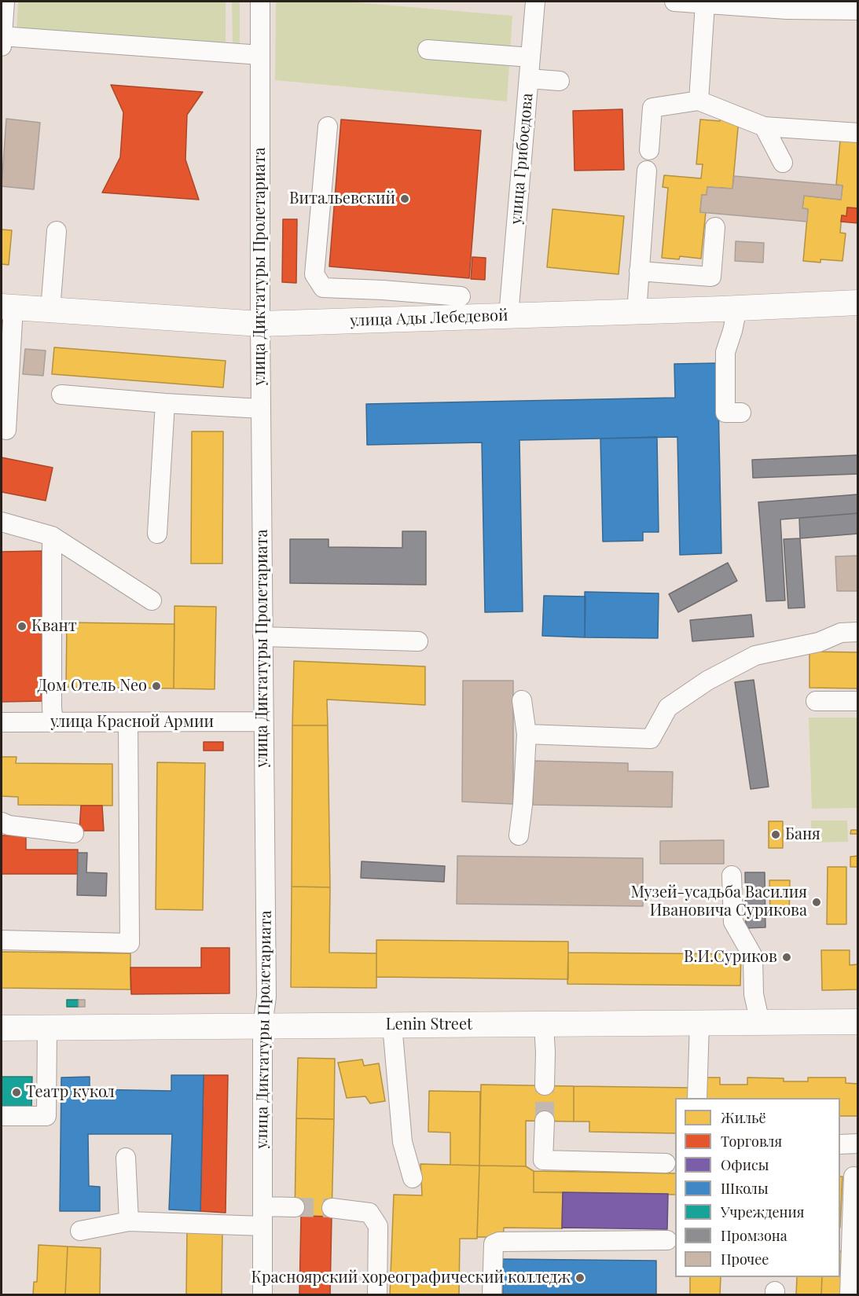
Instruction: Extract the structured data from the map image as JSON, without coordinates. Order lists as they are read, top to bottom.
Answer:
{
  "streets": {
    "main road": ["улица Ады Лебедевой", "Lenin Street"],
    "street": ["улица Грибоедова", "улица Диктатуры Пролетариата", "улица Красной Армии"]
  },
  "crossings": [
    ["улица Грибоедова", "улица Ады Лебедевой"],
    ["улица Диктатуры Пролетариата", "улица Ады Лебедевой"],
    ["улица Диктатуры Пролетариата", "улица Красной Армии"],
    ["улица Диктатуры Пролетариата", "Lenin Street"]
  ],
  "places": [
    "Витальевский",
    "Квант",
    "Дом Отель Neo",
    "Баня",
    "Музей-усадьба Василия Ивановича Сурикова",
    "В.И.Суриков",
    "Театр кукол",
    "Красноярский хореографический колледж"
  ],
  "legend": [
    "Жильё",
    "Торговля",
    "Офисы",
    "Школы",
    "Учреждения",
    "Промзона",
    "Прочее"
  ]
}
